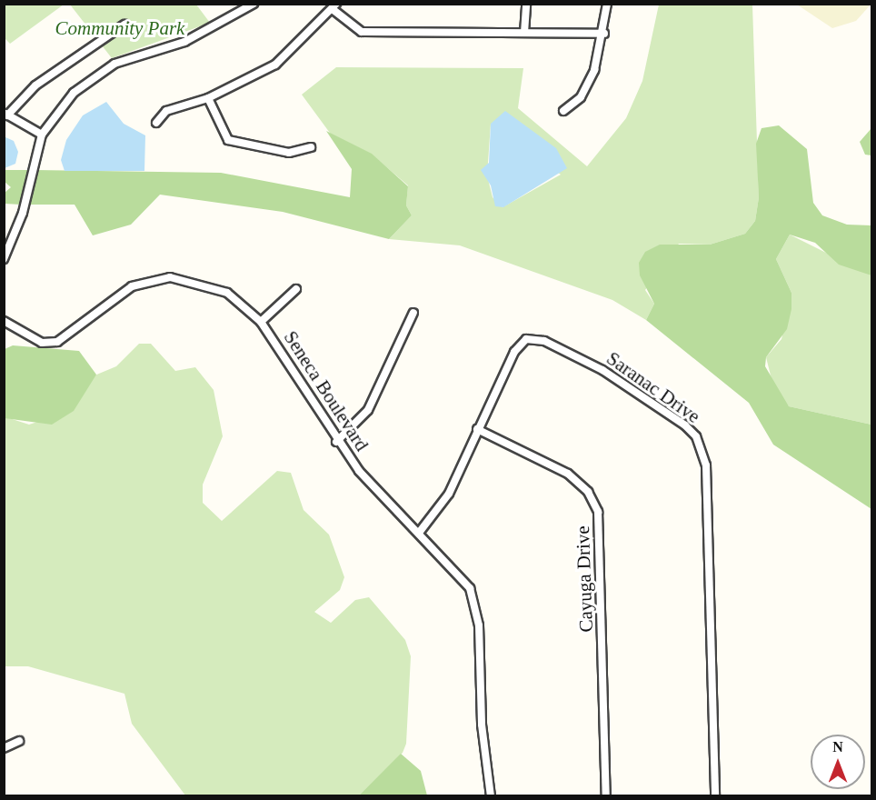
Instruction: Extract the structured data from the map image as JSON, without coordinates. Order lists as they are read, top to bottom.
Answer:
{
  "streets": {
    "street": ["Saranac Drive", "Seneca Boulevard", "Cayuga Drive"]
  },
  "crossings": [
    ["Saranac Drive", "Seneca Boulevard"],
    ["Saranac Drive", "Cayuga Drive"]
  ],
  "parks": ["Community Park"],
  "north": "top"
}
